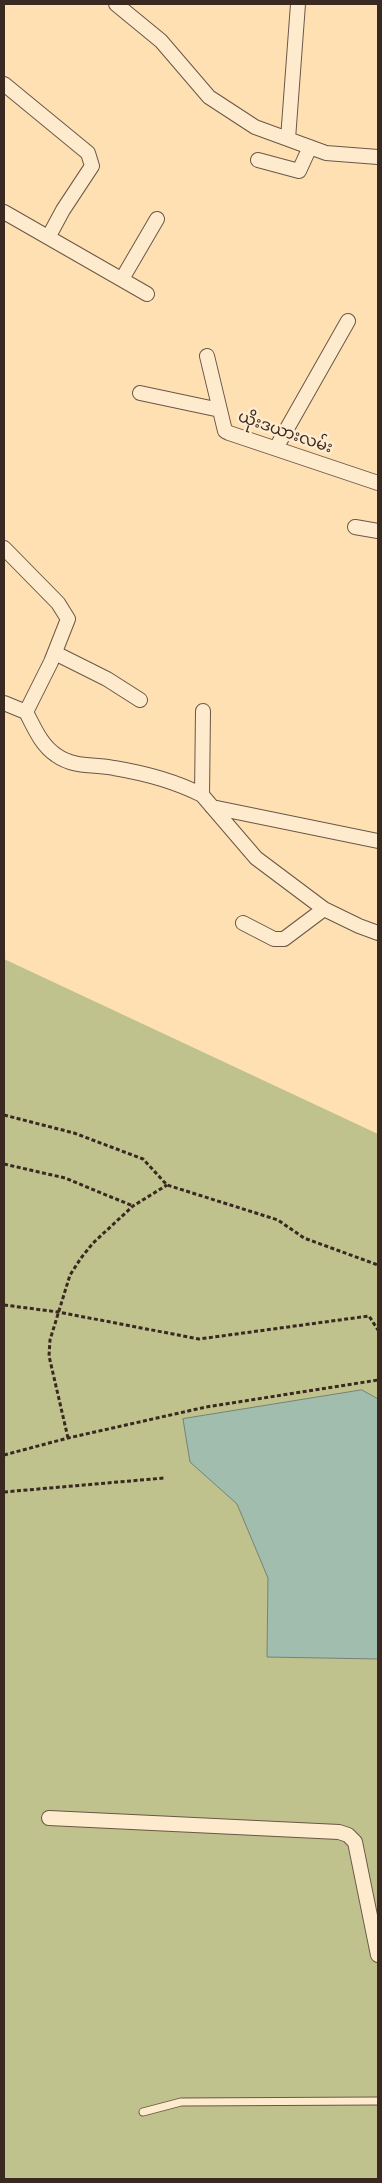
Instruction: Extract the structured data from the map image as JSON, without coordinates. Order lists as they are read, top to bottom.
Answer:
{
  "streets": {
    "street": ["ယိုးဒယားလမ်း"]
  }
}
